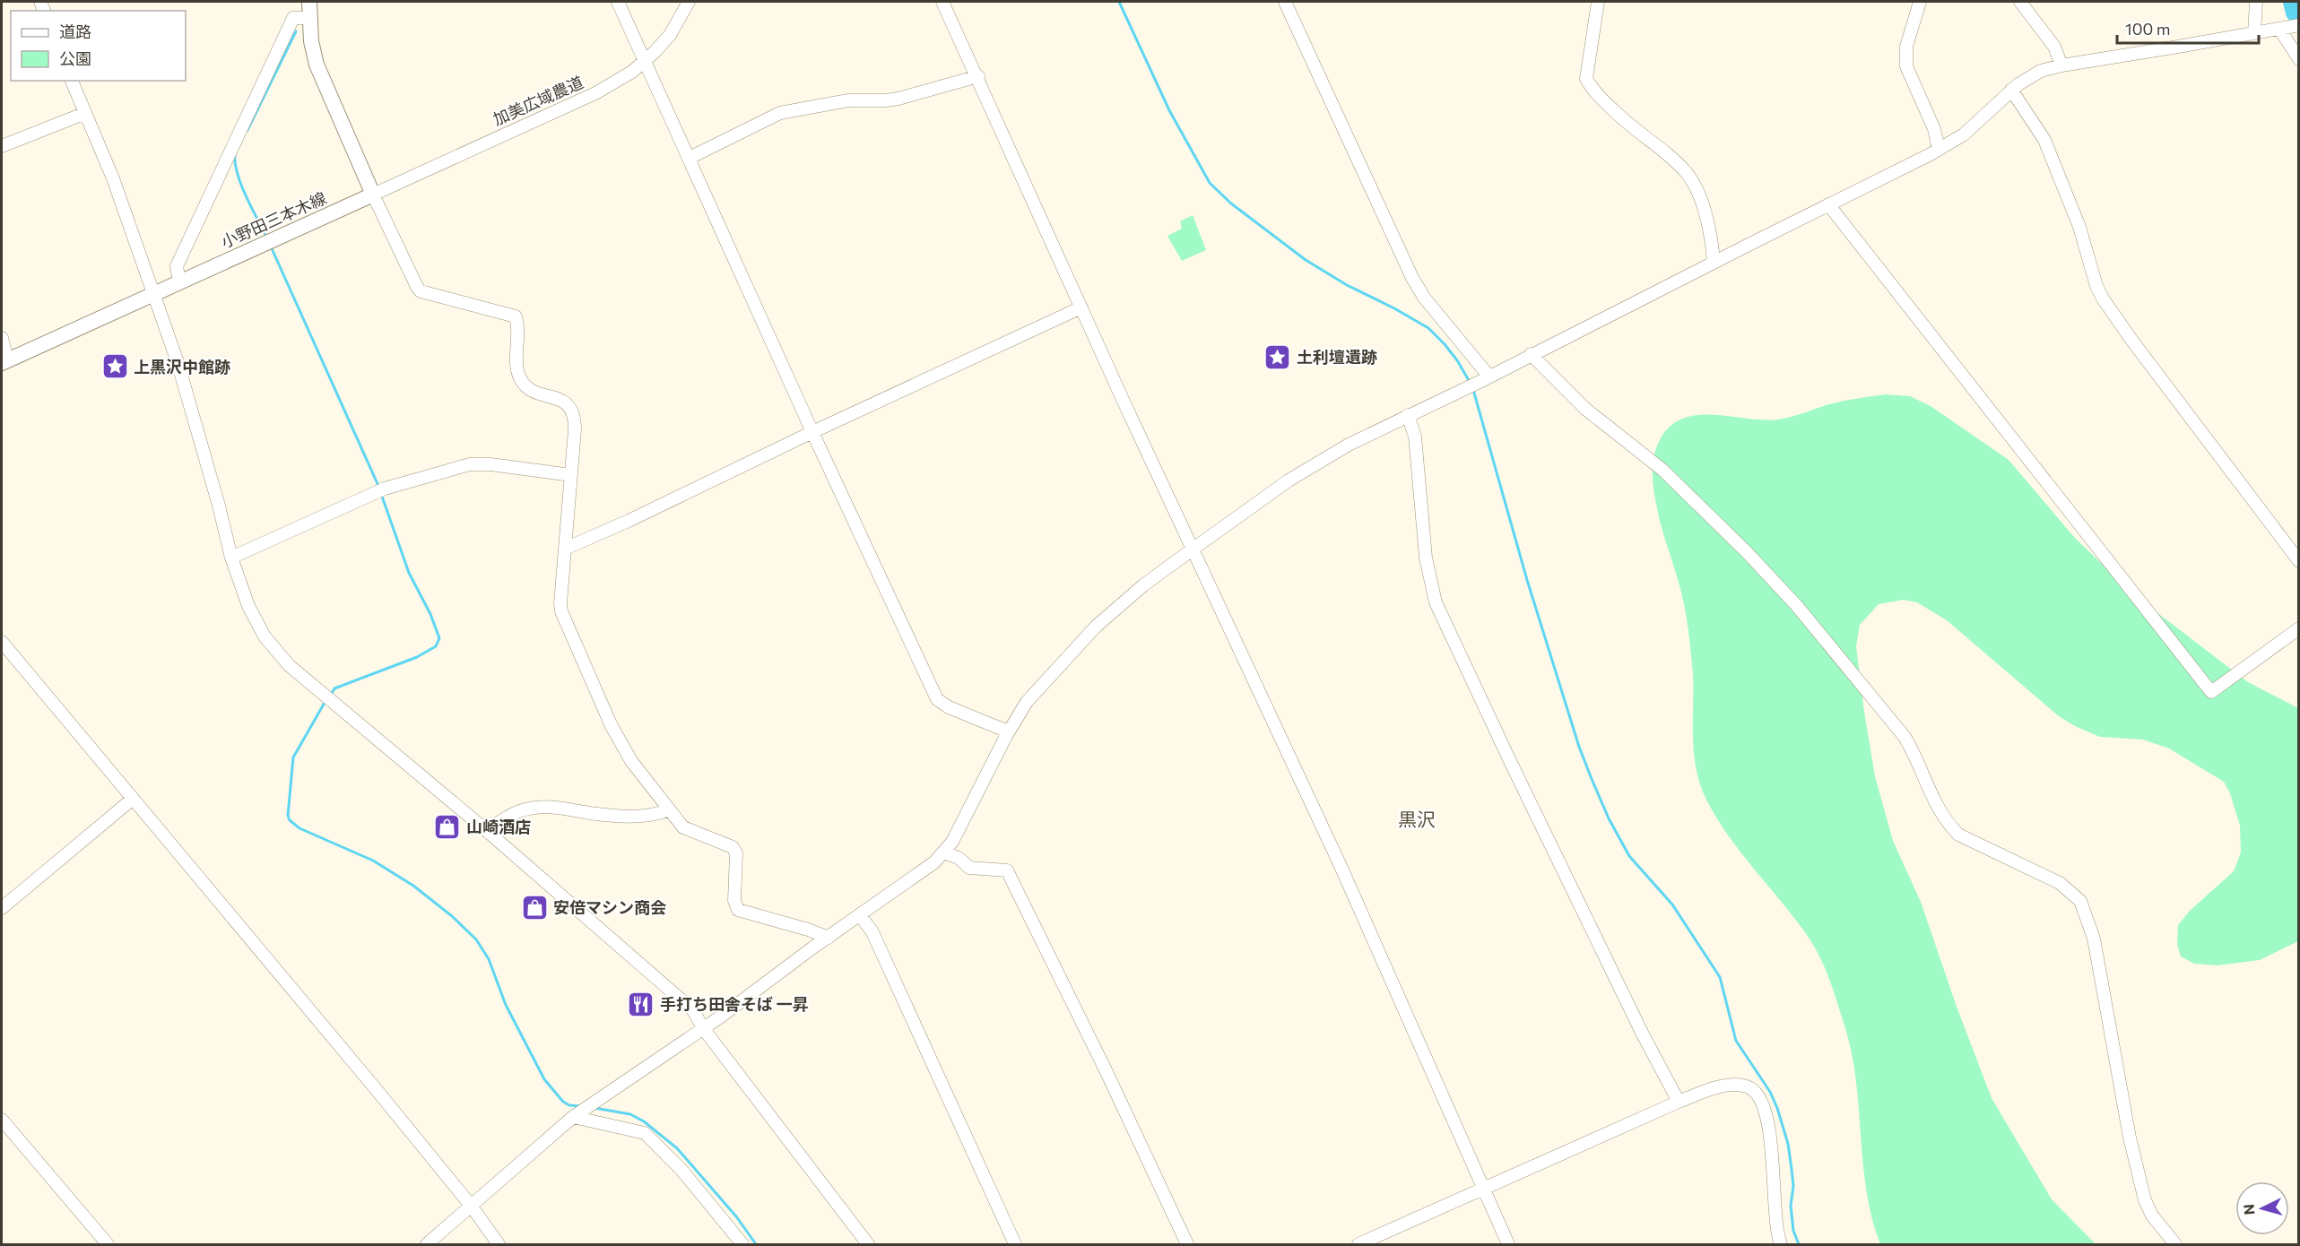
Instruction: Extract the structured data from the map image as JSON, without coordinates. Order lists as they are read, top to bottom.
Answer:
{
  "streets": {
    "main road": ["小野田三本木線"],
    "street": ["加美広域農道"]
  },
  "crossings": [
    ["加美広域農道", "小野田三本木線"]
  ],
  "districts": ["黒沢"],
  "places": {
    "place": ["土利壇遺跡", "上黒沢中館跡"],
    "shop": ["山崎酒店", "安倍マシン商会"],
    "restaurant": ["手打ち田舎そば 一昇"]
  },
  "legend": ["道路", "公園"],
  "scale_bar": "100 m",
  "north": "left"
}
